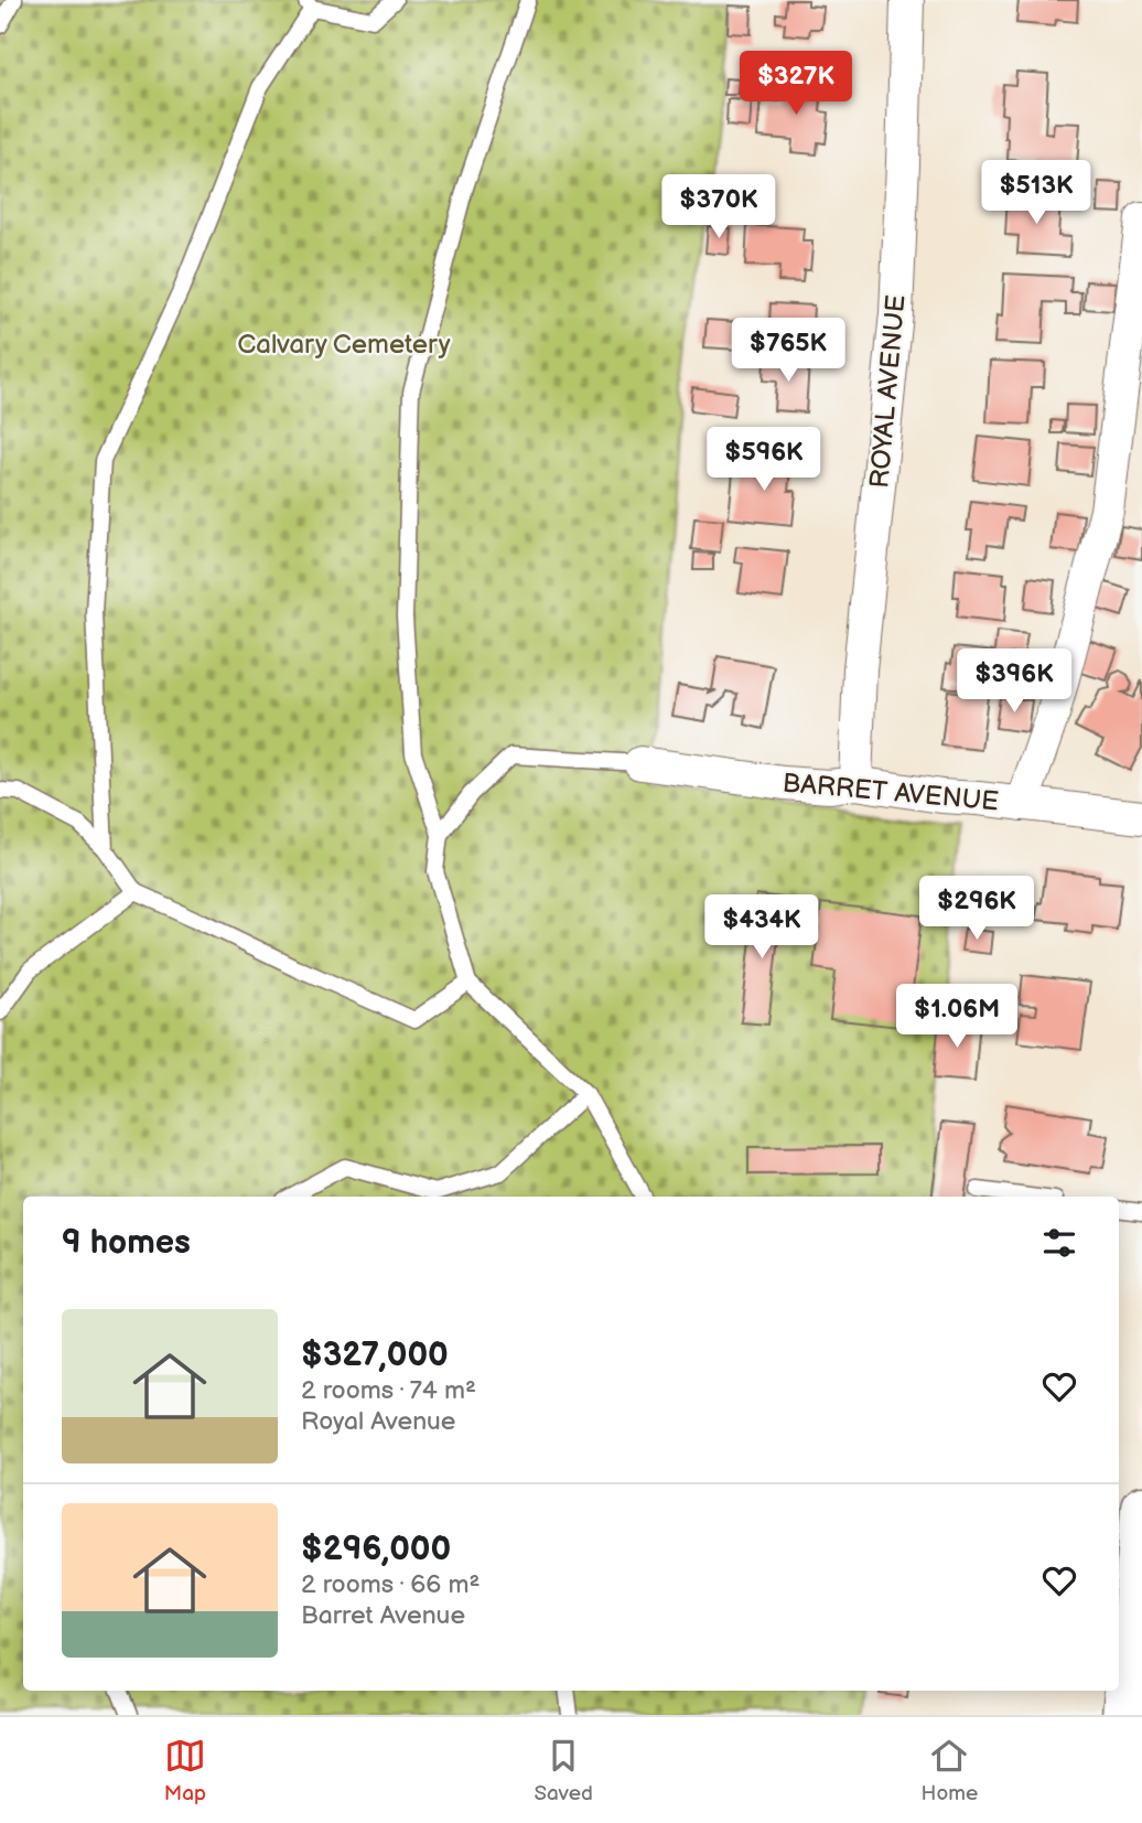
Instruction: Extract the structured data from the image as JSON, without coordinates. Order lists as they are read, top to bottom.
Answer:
{
  "streets": {
    "street": ["ROYAL AVENUE", "BARRET AVENUE"]
  },
  "crossings": [
    ["ROYAL AVENUE", "BARRET AVENUE"]
  ],
  "parks": ["Calvary Cemetery"],
  "page": {
    "price": [
      "$327K",
      "$513K",
      "$370K",
      "$765K",
      "$596K",
      "$396K",
      "$296K",
      "$434K",
      "$1.06M"
    ],
    "heading": "9 homes",
    "list": [
      {
        "name": "$327,000",
        "note": "2 rooms · 74 m² · Royal Avenue"
      },
      {
        "name": "$296,000",
        "note": "2 rooms · 66 m² · Barret Avenue"
      }
    ],
    "tabs": ["Map", "Saved", "Home"]
  }
}
